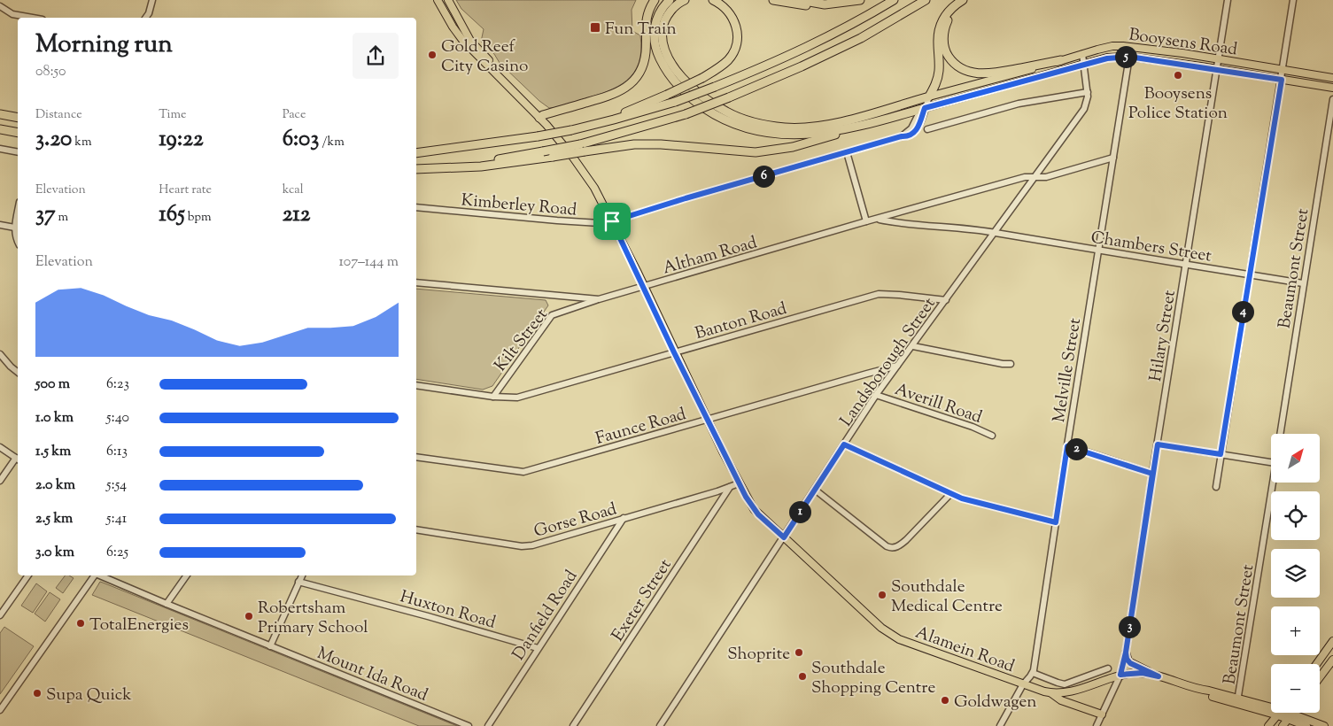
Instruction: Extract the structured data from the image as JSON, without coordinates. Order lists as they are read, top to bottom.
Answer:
{
  "streets": {
    "main road": ["Booysens Road", "Alamein Road"],
    "street": [
      "Kimberley Road",
      "Chambers Street",
      "Altham Road",
      "Beaumont Street",
      "Banton Road",
      "Hilary Street",
      "Kilt Street",
      "Landsborough Street",
      "Melville Street",
      "Averill Road",
      "Faunce Road",
      "Gorse Road",
      "Exeter Street",
      "Huxton Road",
      "Danfield Road",
      "Mount Ida Road"
    ]
  },
  "crossings": [
    ["Booysens Road", "Kimberley Road"],
    ["Booysens Road", "Hilary Street"],
    ["Booysens Road", "Landsborough Street"],
    ["Booysens Road", "Melville Street"],
    ["Kimberley Road", "Alamein Road"],
    ["Chambers Street", "Altham Road"],
    ["Chambers Street", "Beaumont Street"],
    ["Chambers Street", "Hilary Street"],
    ["Chambers Street", "Landsborough Street"],
    ["Chambers Street", "Melville Street"],
    ["Altham Road", "Kilt Street"],
    ["Altham Road", "Landsborough Street"],
    ["Altham Road", "Melville Street"],
    ["Altham Road", "Alamein Road"],
    ["Banton Road", "Kilt Street"],
    ["Banton Road", "Landsborough Street"],
    ["Banton Road", "Alamein Road"],
    ["Hilary Street", "Alamein Road"],
    ["Landsborough Street", "Averill Road"],
    ["Landsborough Street", "Faunce Road"],
    ["Landsborough Street", "Alamein Road"],
    ["Faunce Road", "Alamein Road"],
    ["Gorse Road", "Exeter Street"],
    ["Gorse Road", "Danfield Road"],
    ["Gorse Road", "Alamein Road"],
    ["Huxton Road", "Danfield Road"]
  ],
  "places": {
    "transit": ["Fun Train"],
    "other": [
      "Gold Reef City Casino",
      "Booysens Police Station",
      "Southdale Medical Centre",
      "Robertsham Primary School",
      "TotalEnergies",
      "Shoprite",
      "Southdale Shopping Centre",
      "Supa Quick",
      "Goldwagen"
    ]
  },
  "north": "top right",
  "page": {
    "heading": ["Morning run", "08:50"],
    "pins": [
      "5",
      "6",
      "4",
      "2",
      "1",
      "3"
    ],
    "stats": [
      ["Distance", "3.20 km"],
      ["Time", "19:22"],
      ["Pace", "6:03 /km"],
      ["Elevation", "37 m"],
      ["Heart rate", "165 bpm"],
      ["kcal", "212"]
    ],
    "chart": ["Elevation", "107–144 m"],
    "list": [
      {
        "name": "500 m",
        "note": "6:23"
      },
      {
        "name": "1.0 km",
        "note": "5:40"
      },
      {
        "name": "1.5 km",
        "note": "6:13"
      },
      {
        "name": "2.0 km",
        "note": "5:54"
      },
      {
        "name": "2.5 km",
        "note": "5:41"
      },
      {
        "name": "3.0 km",
        "note": "6:25"
      }
    ],
    "map_buttons": ["+", "−"]
  }
}
